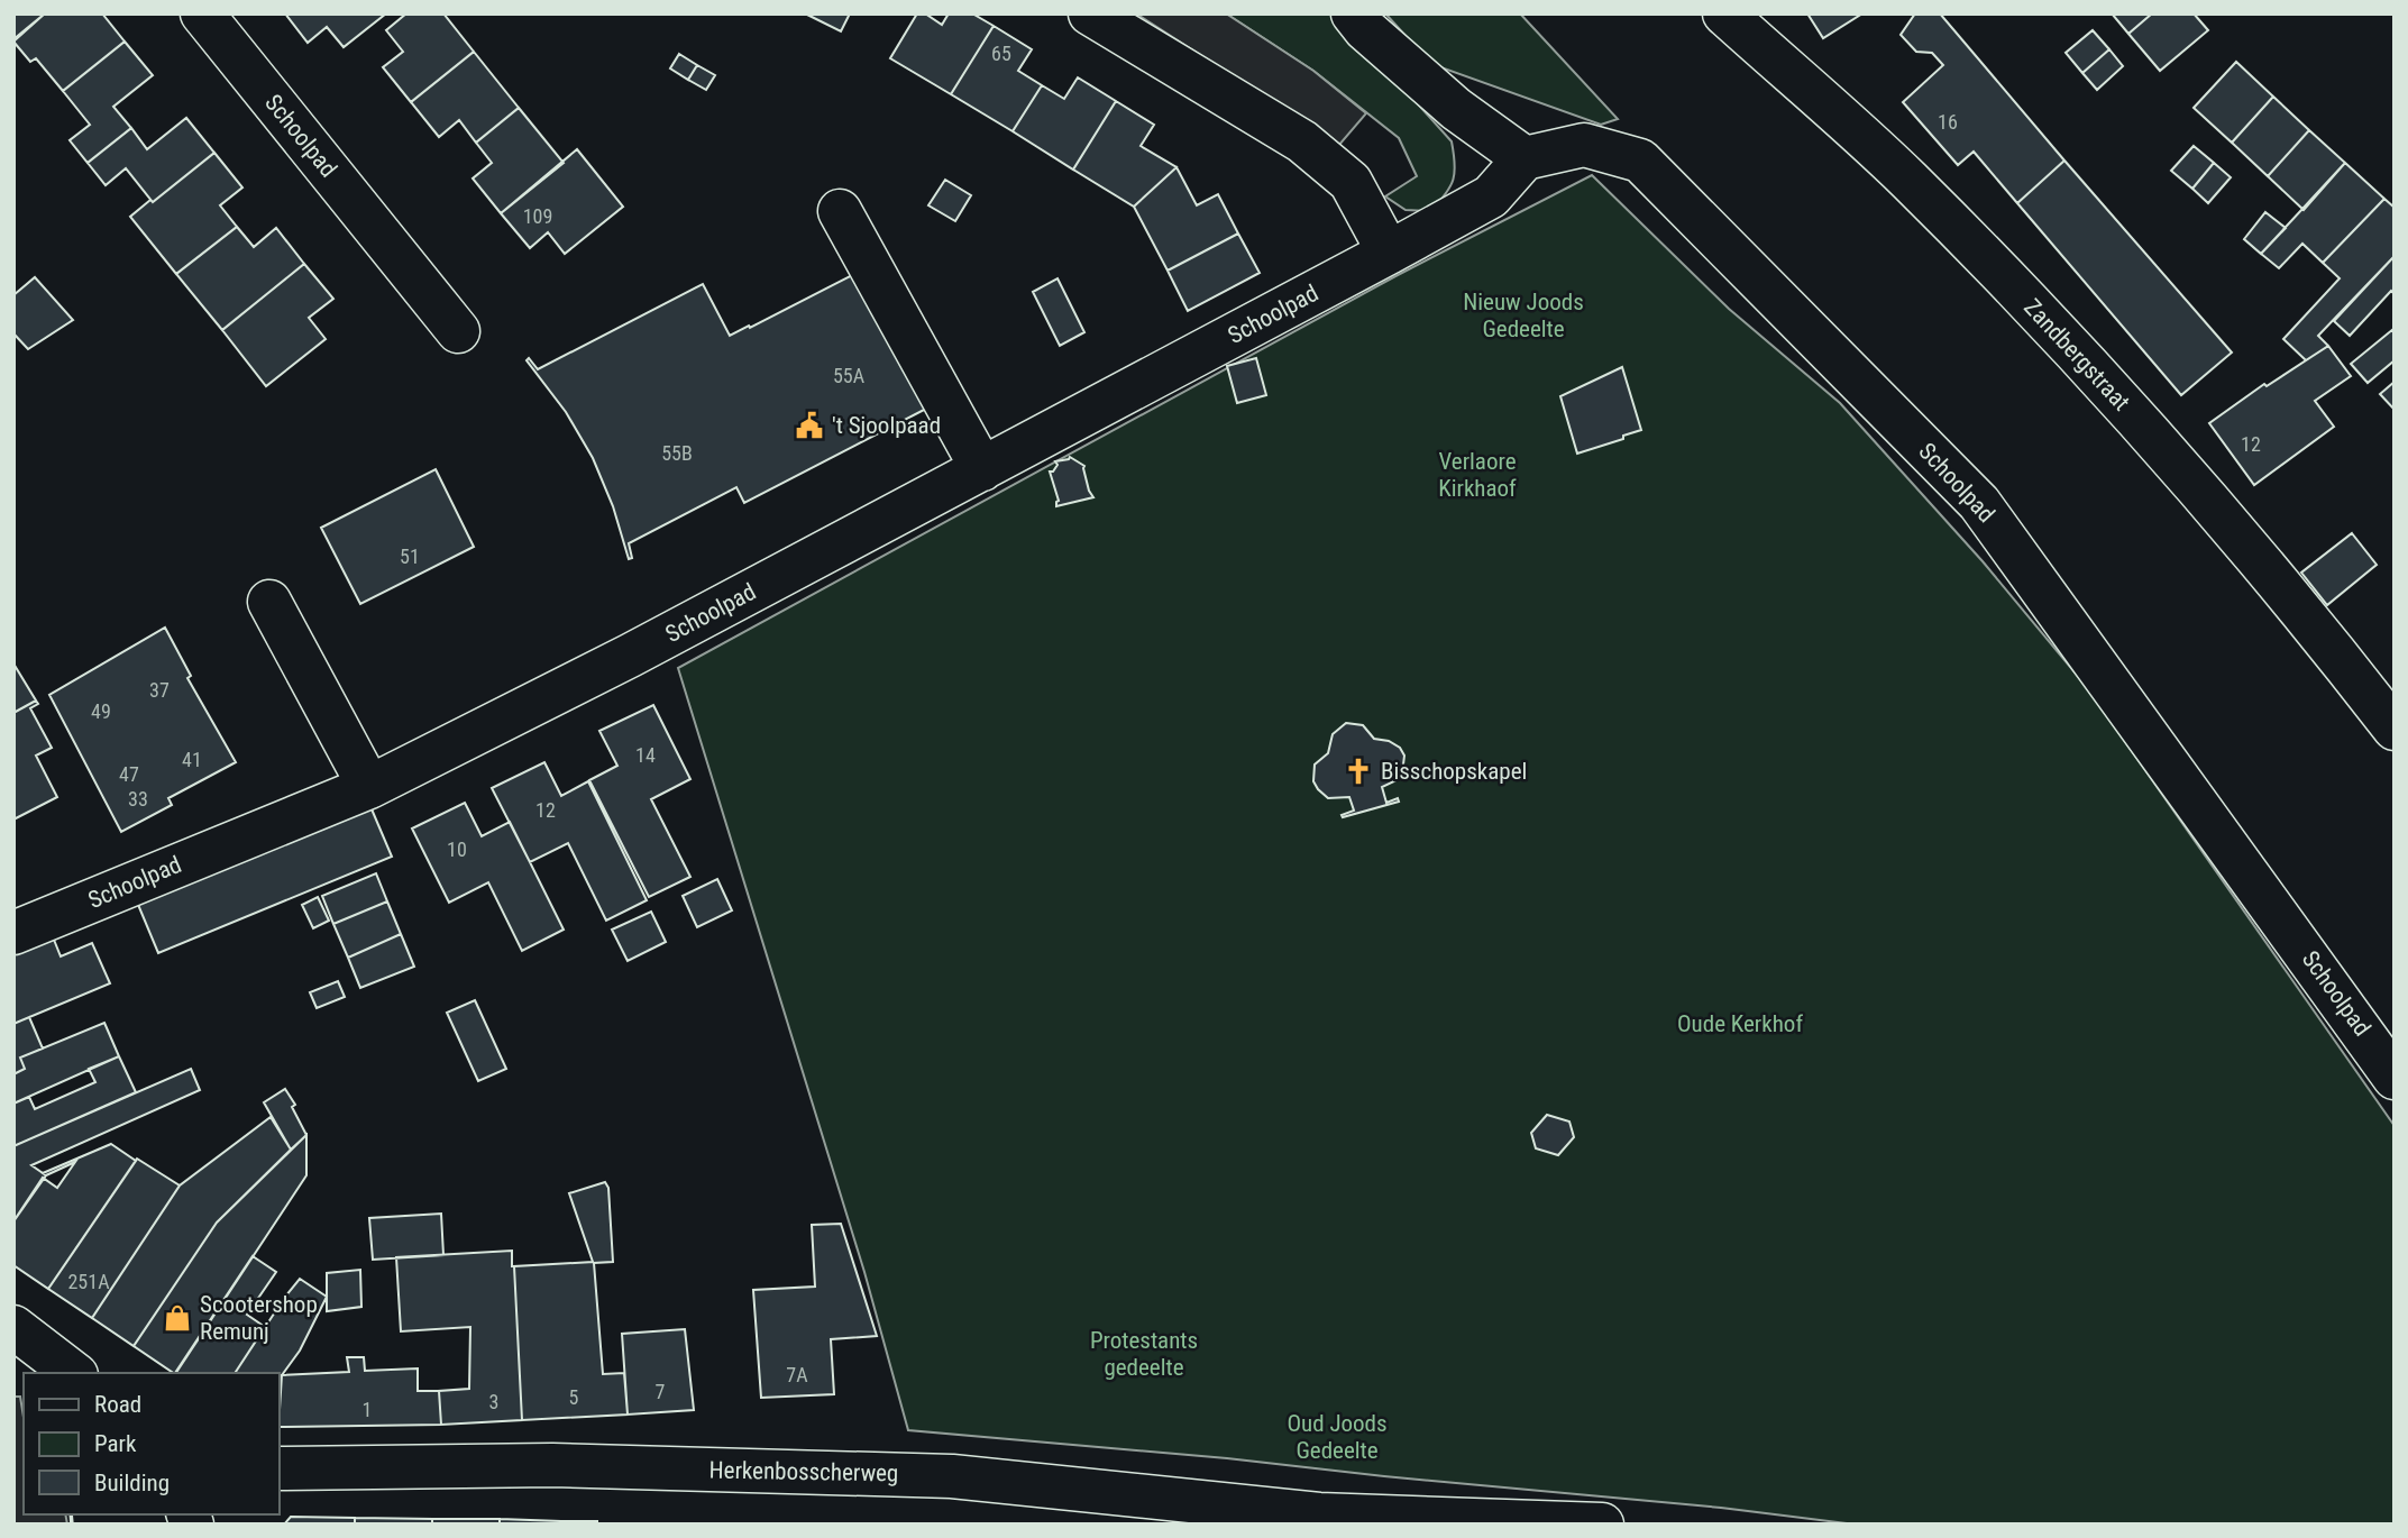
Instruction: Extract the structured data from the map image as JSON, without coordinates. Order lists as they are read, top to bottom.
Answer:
{
  "streets": {
    "street": ["Schoolpad", "Zandbergstraat", "Herkenbosscherweg"]
  },
  "parks": [
    "Nieuw Joods Gedeelte",
    "Verlaore Kirkhaof",
    "Oude Kerkhof",
    "Protestants gedeelte",
    "Oud Joods Gedeelte"
  ],
  "places": {
    "public building": ["'t Sjoolpaad"],
    "church": ["Bisschopskapel"],
    "shop": ["Scootershop Remunj"]
  },
  "house_numbers": [
    "65",
    "16",
    "109",
    "55A",
    "12",
    "55B",
    "51",
    "37",
    "49",
    "14",
    "41",
    "47",
    "33",
    "12",
    "10",
    "251A",
    "7A",
    "7",
    "5",
    "3",
    "1"
  ],
  "legend": ["Road", "Park", "Building"]
}
